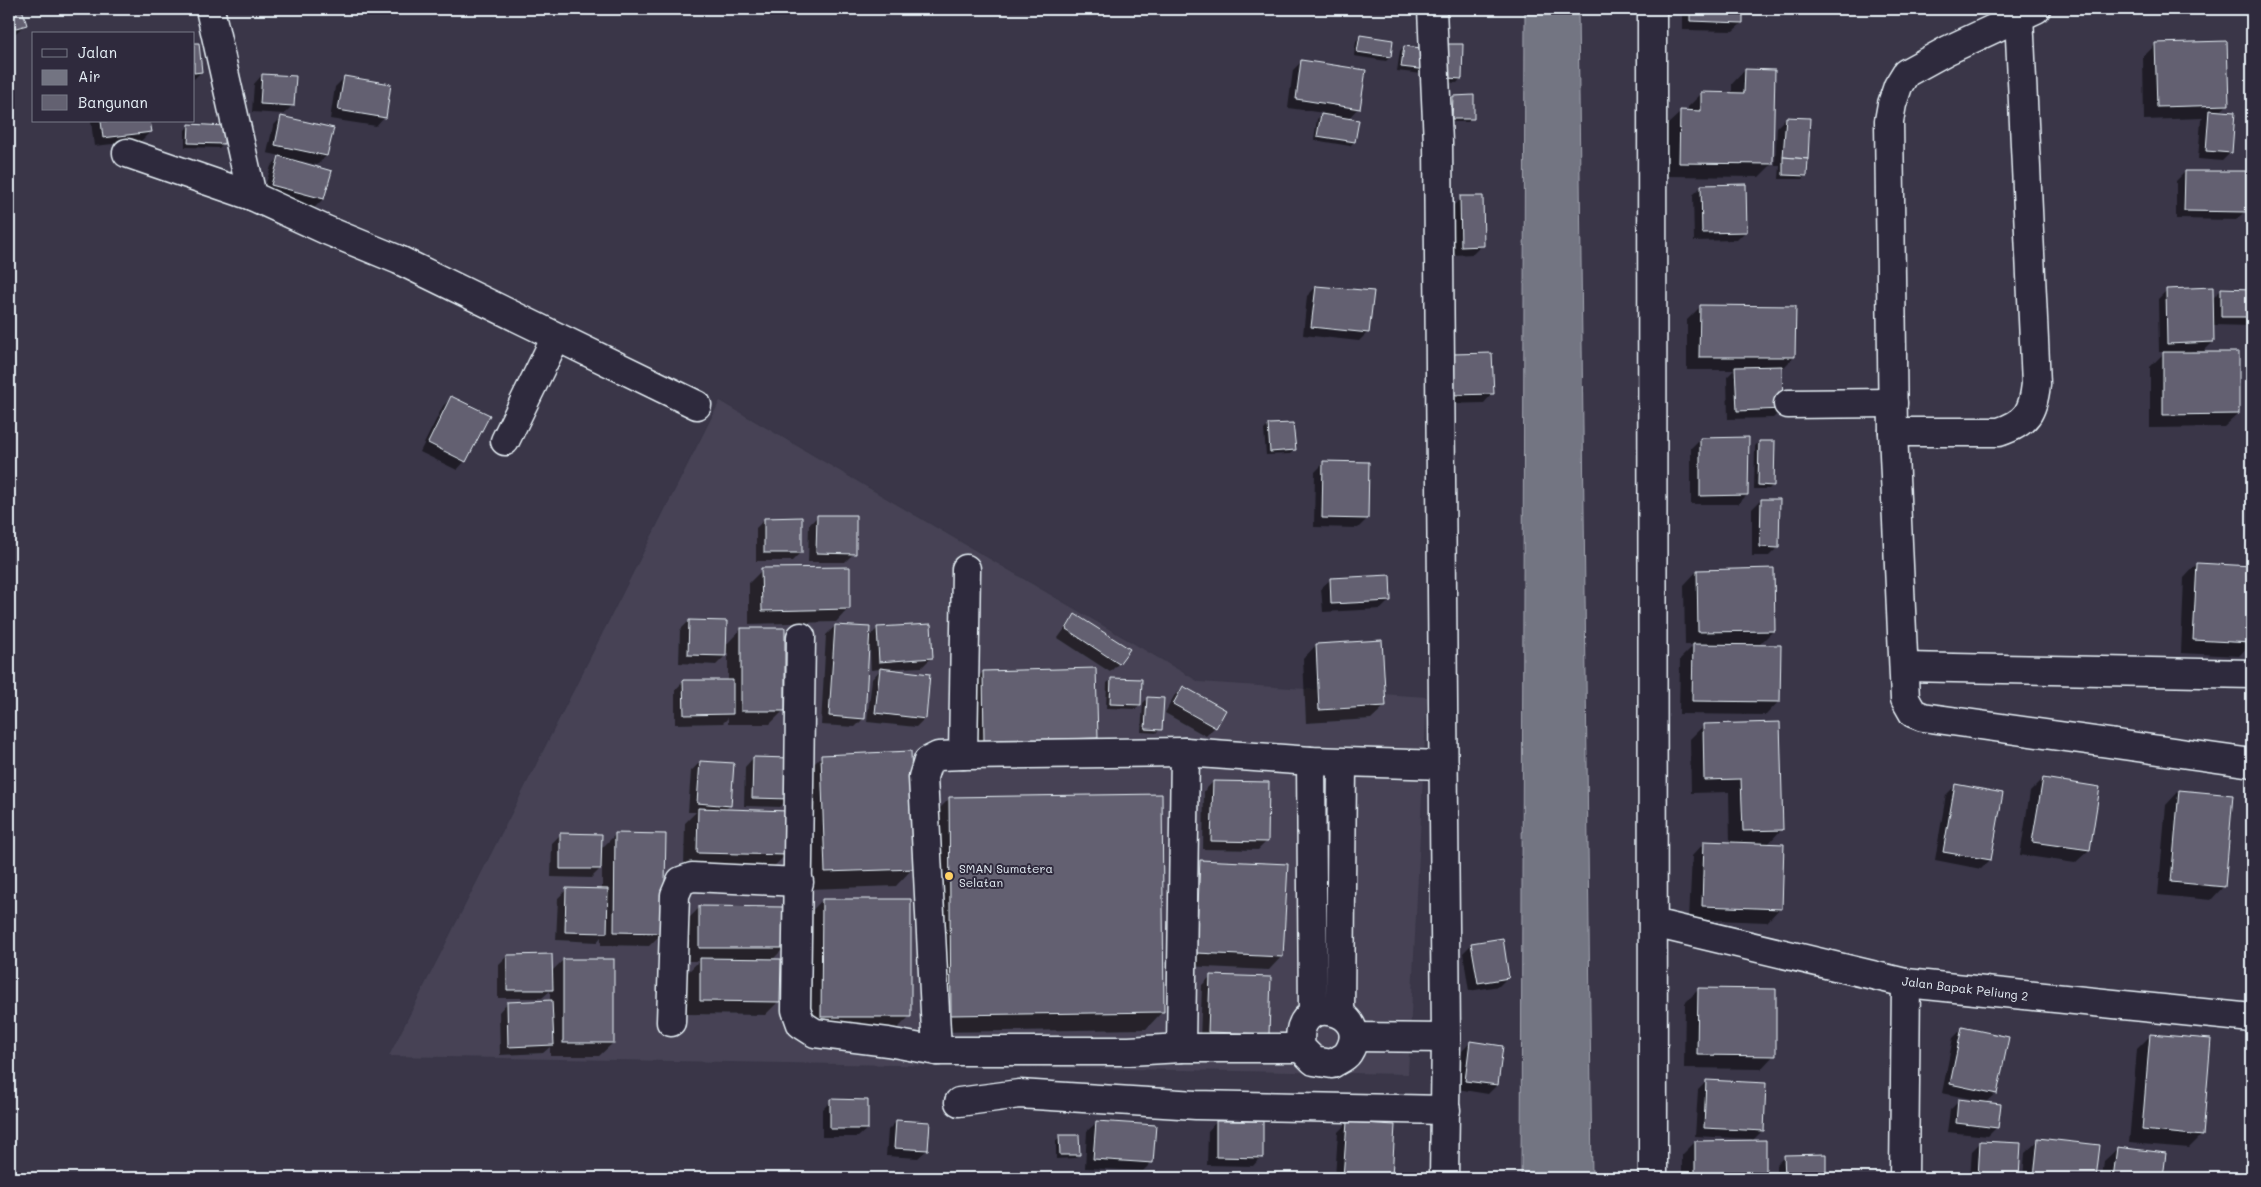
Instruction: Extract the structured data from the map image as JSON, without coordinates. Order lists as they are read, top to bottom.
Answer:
{
  "streets": {
    "street": ["Jalan Bapak Peliung 2"]
  },
  "places": ["SMAN Sumatera Selatan"],
  "legend": ["Jalan", "Air", "Bangunan"]
}
